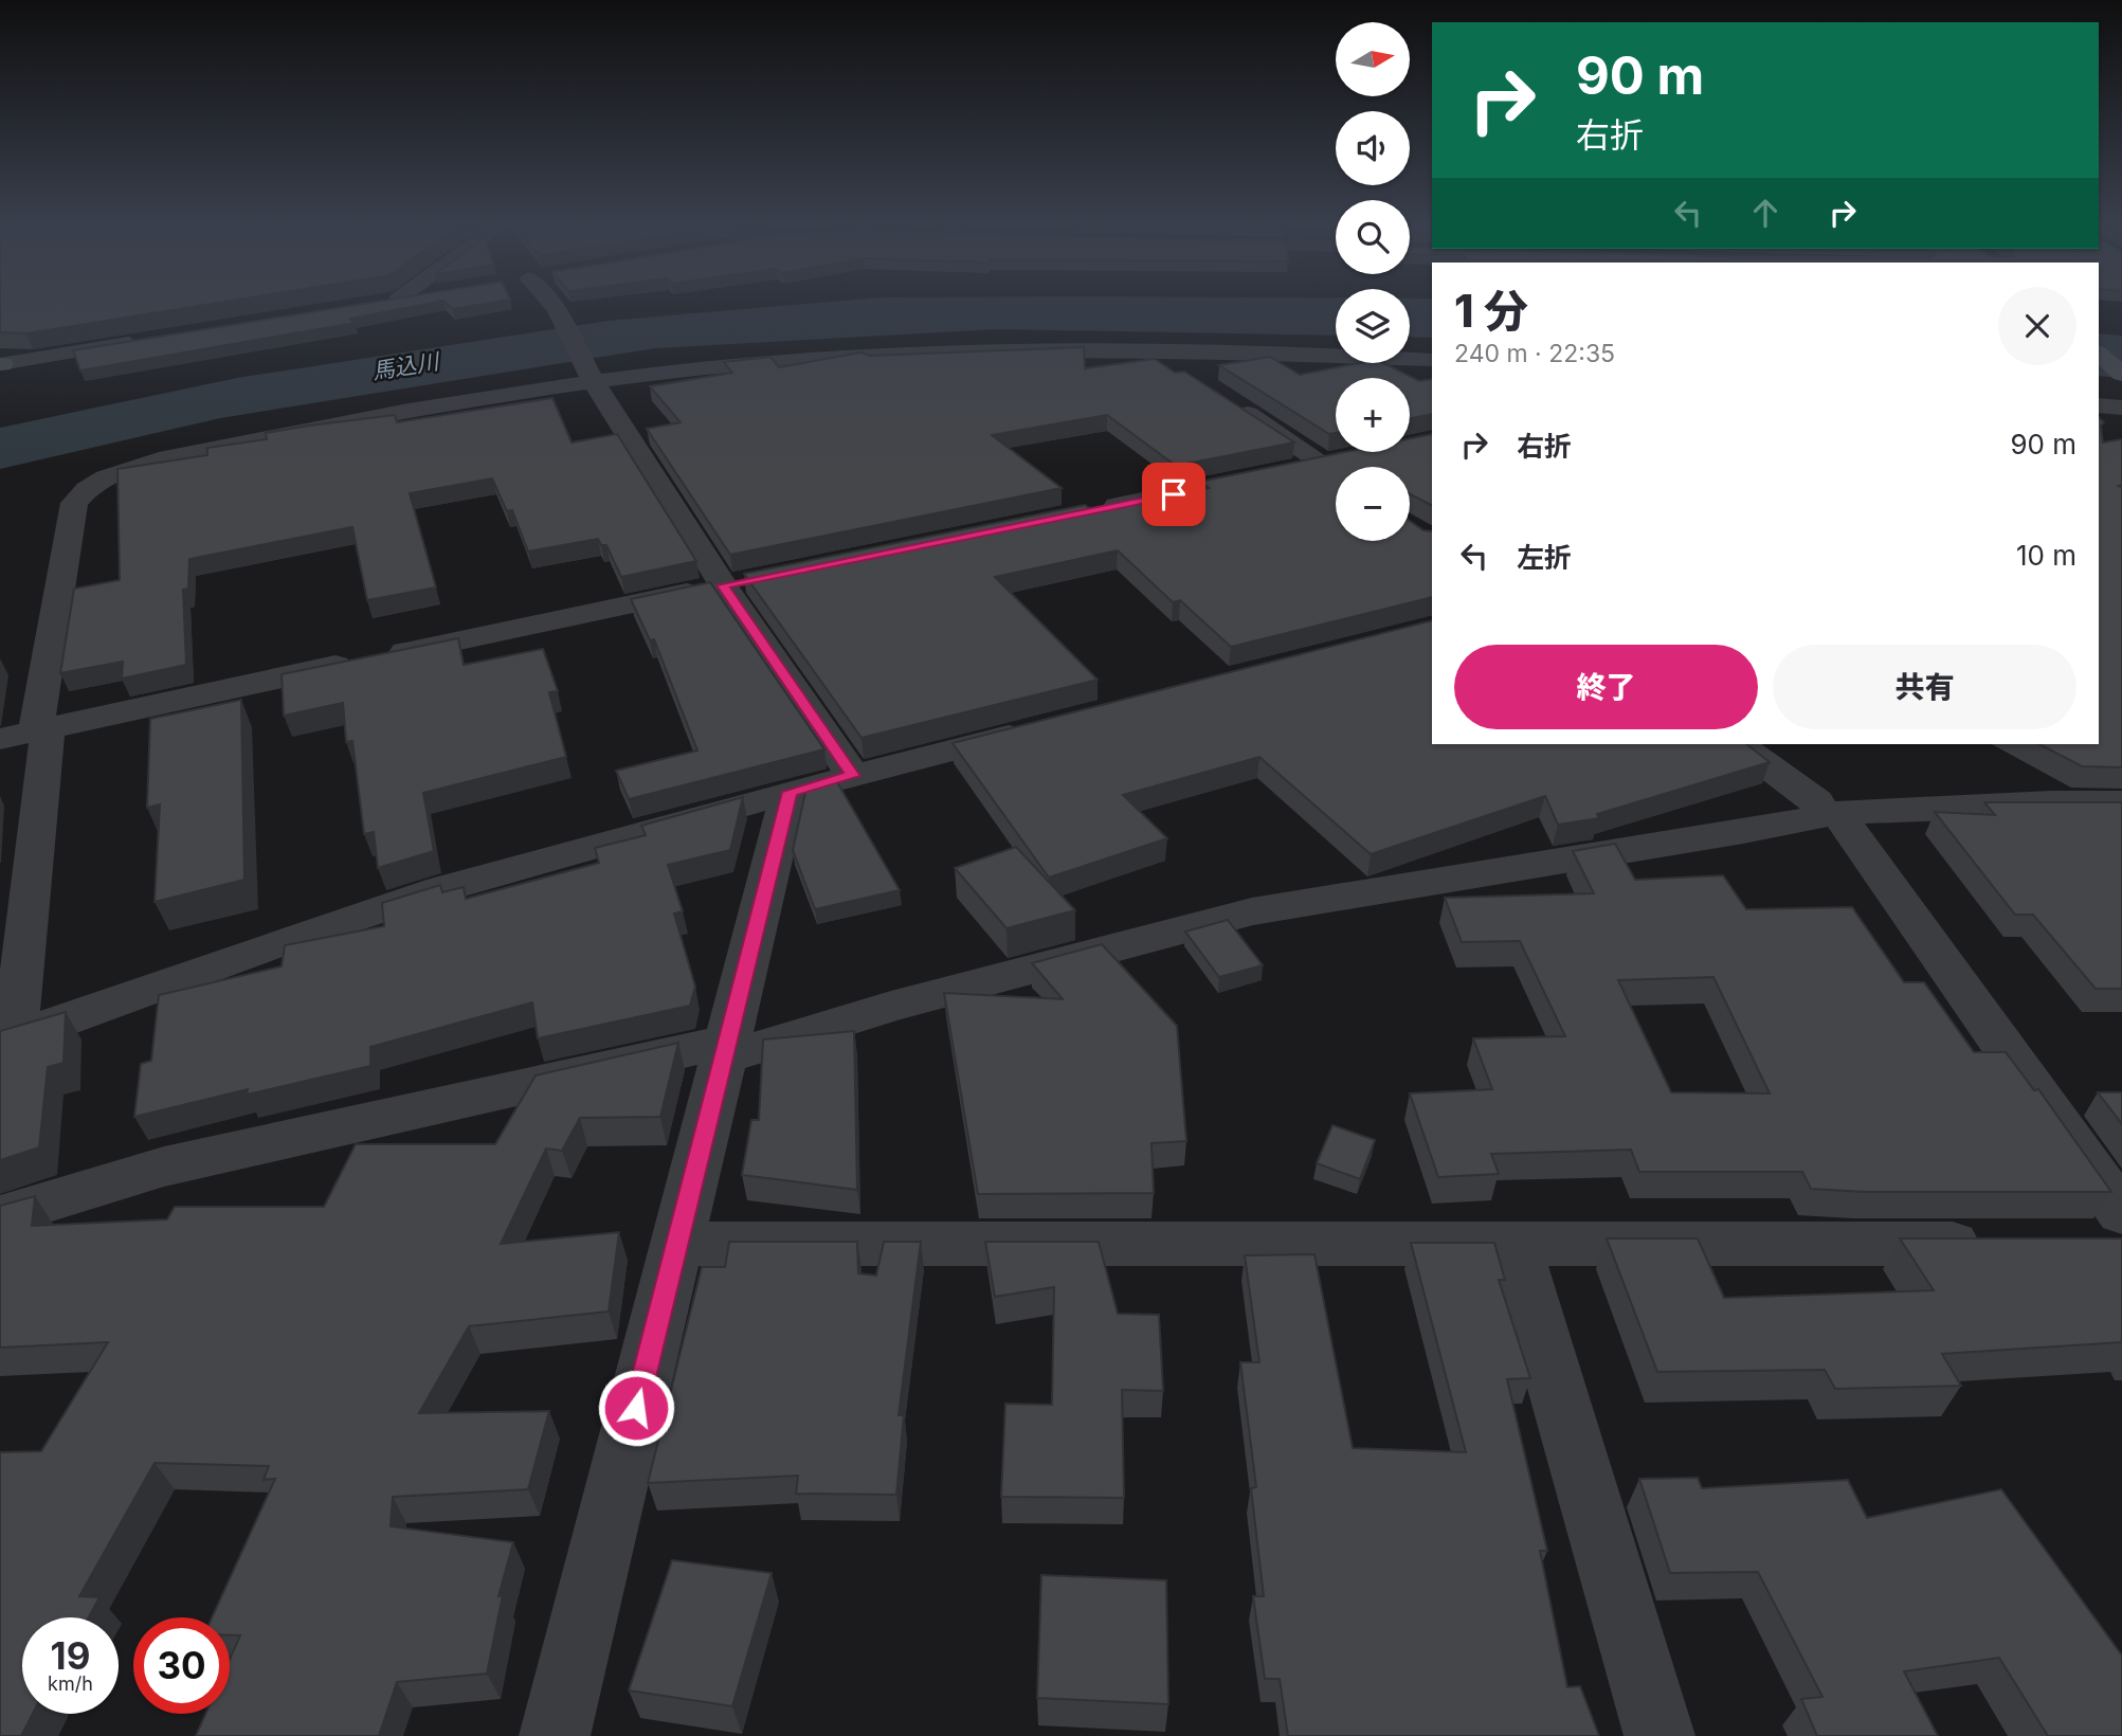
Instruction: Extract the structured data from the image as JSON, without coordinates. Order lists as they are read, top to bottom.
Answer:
{
  "water": ["馬込川"],
  "north": "right",
  "page": {
    "map_buttons": ["+", "−"],
    "turn": ["90 m", "右折"],
    "heading": ["1 分", "240 m · 22:35"],
    "list": [
      {
        "name": "右折",
        "value": "90 m"
      },
      {
        "name": "左折",
        "value": "10 m"
      }
    ],
    "buttons": ["終了", "共有"],
    "speed": "19 km/h",
    "limit": "30"
  }
}
